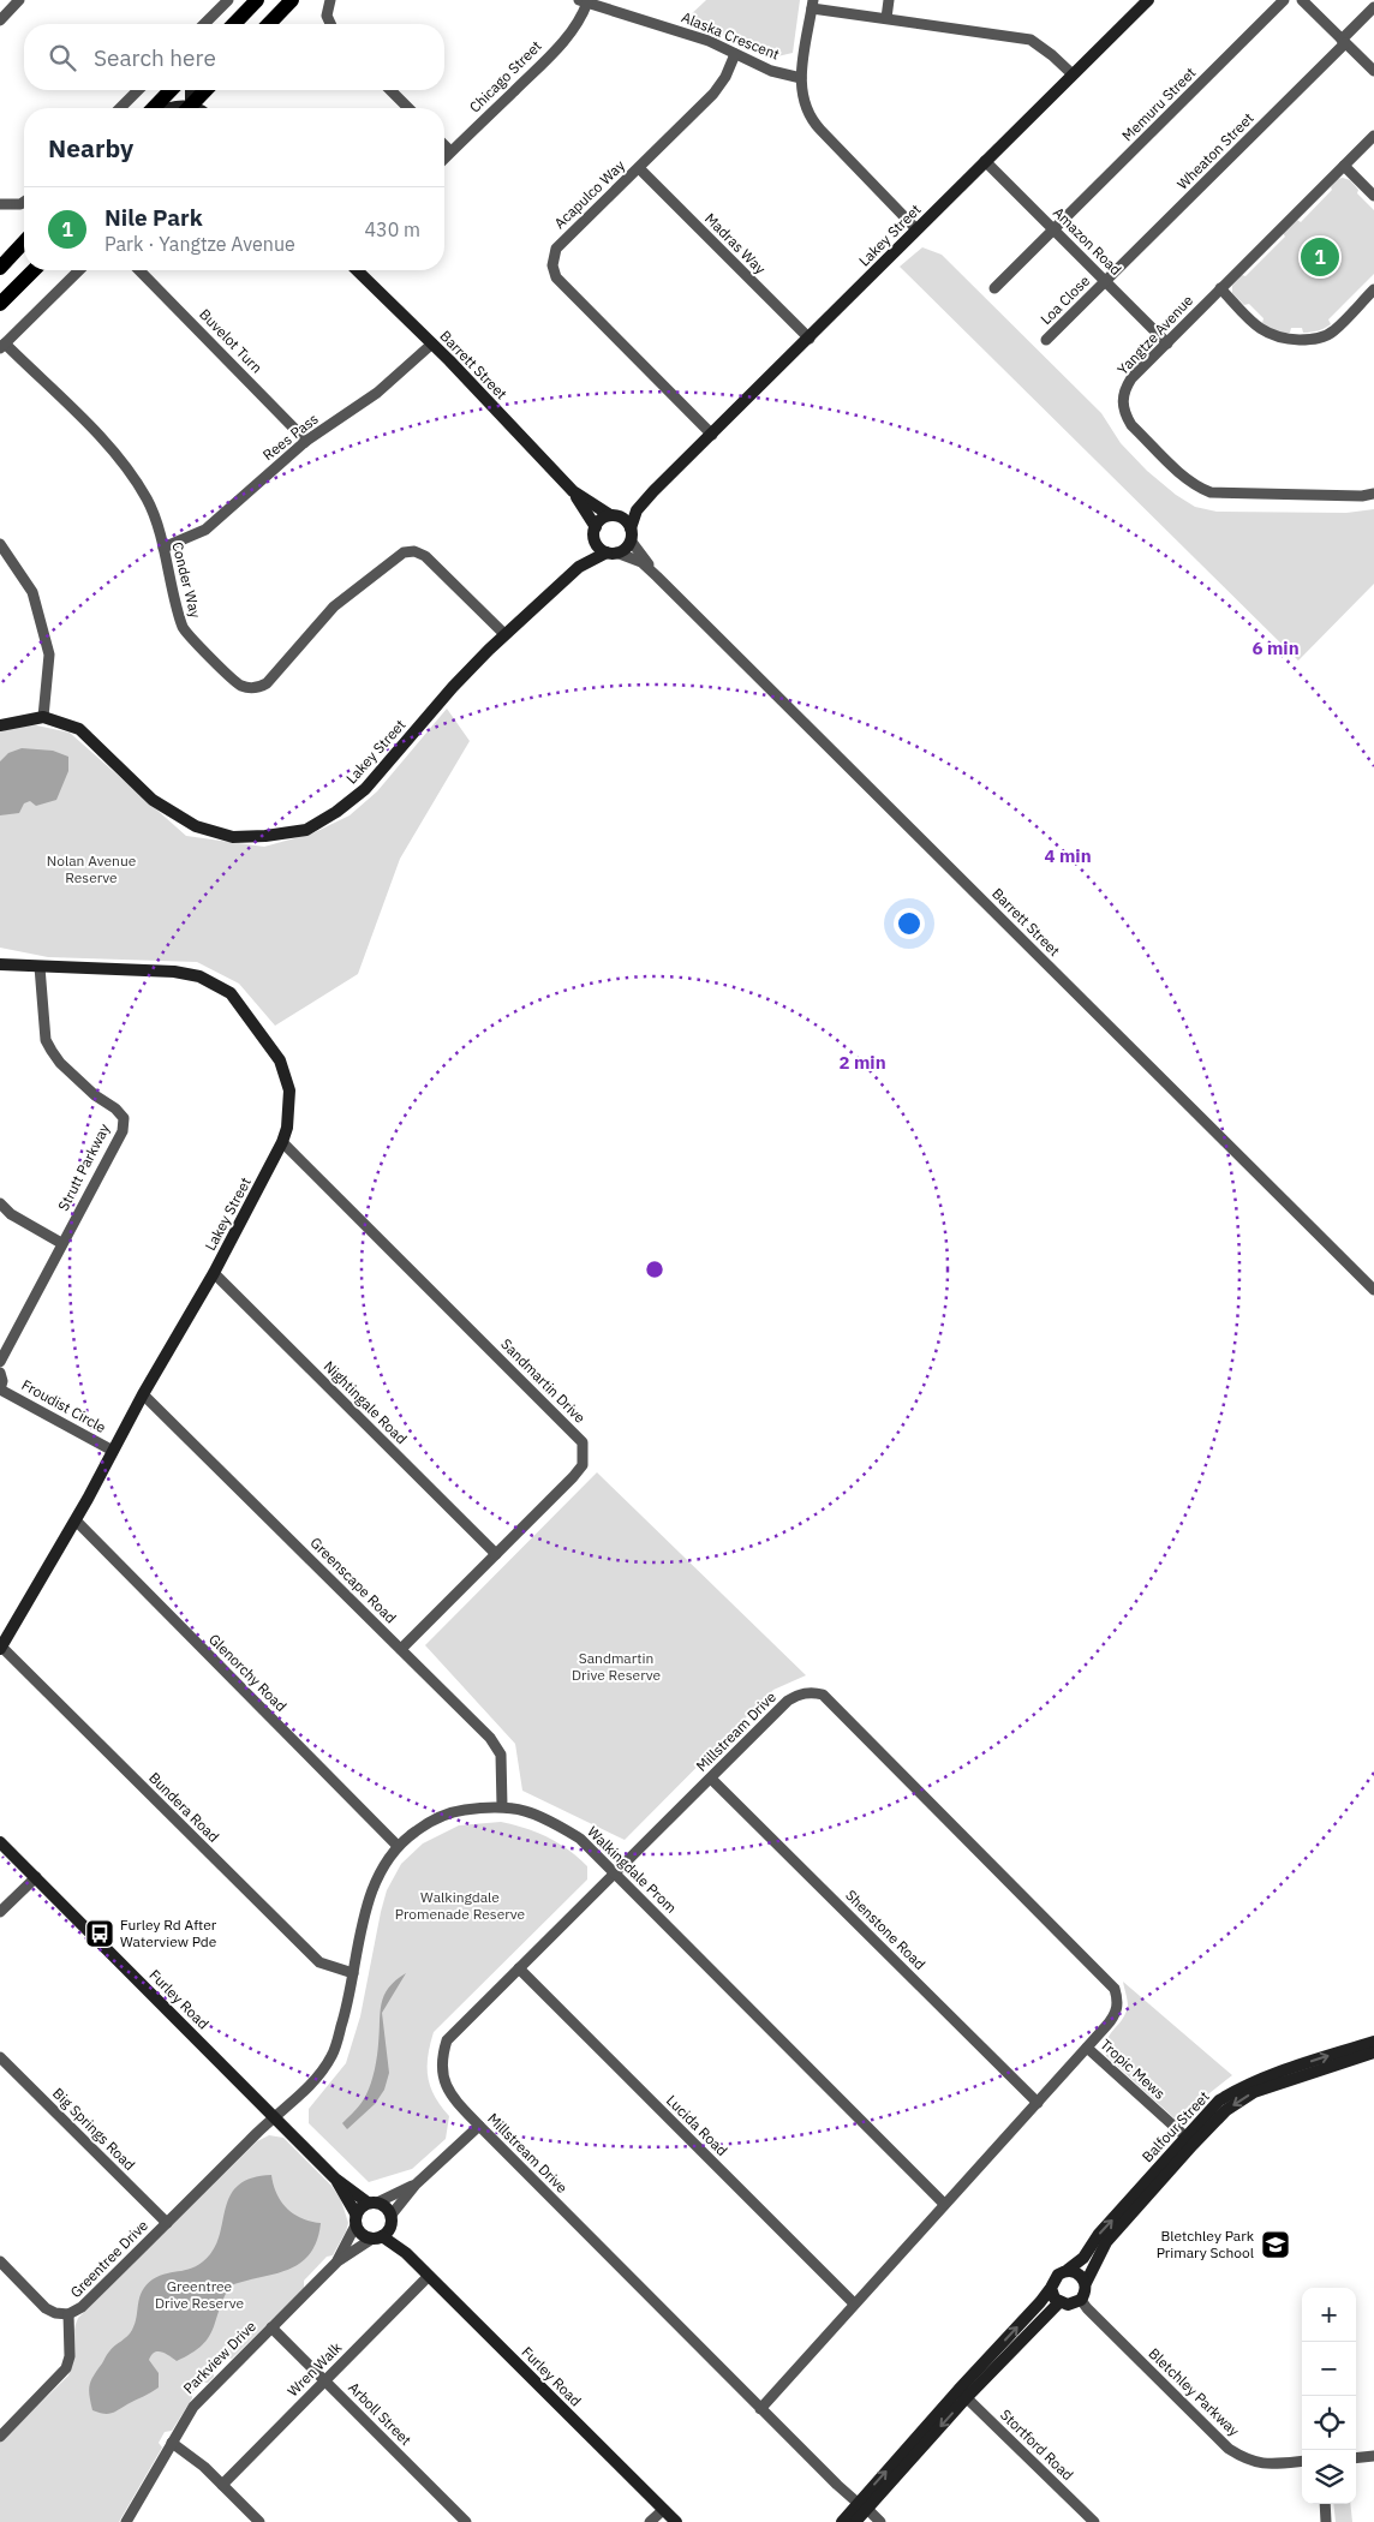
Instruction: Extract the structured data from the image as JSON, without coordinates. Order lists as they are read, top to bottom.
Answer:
{
  "streets": {
    "street": [
      "Alaska Crescent",
      "Chicago Street",
      "Memuru Street",
      "Wheaton Street",
      "Acapulco Way",
      "Lakey Street",
      "Amazon Road",
      "Madras Way",
      "Loa Close",
      "Yangtze Avenue",
      "Buvelot Turn",
      "Barrett Street",
      "Rees Pass",
      "Conder Way",
      "Strutt Parkway",
      "Sandmartin Drive",
      "Nightingale Road",
      "Froudist Circle",
      "Greenscape Road",
      "Glenorchy Road",
      "Millstream Drive",
      "Bundera Road",
      "Walkingdale Prom",
      "Shenstone Road",
      "Furley Road",
      "Tropic Mews",
      "Lucida Road",
      "Balfour Street",
      "Big Springs Road",
      "Greentree Drive",
      "Parkview Drive",
      "Wren Walk",
      "Bletchley Parkway",
      "Arboll Street",
      "Stortford Road"
    ]
  },
  "crossings": [
    ["Alaska Crescent", "Chicago Street"],
    ["Alaska Crescent", "Acapulco Way"],
    ["Memuru Street", "Amazon Road"],
    ["Wheaton Street", "Amazon Road"],
    ["Wheaton Street", "Loa Close"],
    ["Acapulco Way", "Lakey Street"],
    ["Acapulco Way", "Madras Way"],
    ["Lakey Street", "Amazon Road"],
    ["Lakey Street", "Madras Way"],
    ["Lakey Street", "Barrett Street"],
    ["Lakey Street", "Conder Way"],
    ["Lakey Street", "Strutt Parkway"],
    ["Lakey Street", "Sandmartin Drive"],
    ["Lakey Street", "Nightingale Road"],
    ["Lakey Street", "Froudist Circle"],
    ["Lakey Street", "Greenscape Road"],
    ["Lakey Street", "Glenorchy Road"],
    ["Lakey Street", "Bundera Road"],
    ["Amazon Road", "Loa Close"],
    ["Amazon Road", "Yangtze Avenue"],
    ["Buvelot Turn", "Rees Pass"],
    ["Barrett Street", "Rees Pass"],
    ["Rees Pass", "Conder Way"],
    ["Sandmartin Drive", "Nightingale Road"],
    ["Sandmartin Drive", "Greenscape Road"],
    ["Greenscape Road", "Walkingdale Prom"],
    ["Glenorchy Road", "Walkingdale Prom"],
    ["Millstream Drive", "Walkingdale Prom"],
    ["Millstream Drive", "Shenstone Road"],
    ["Millstream Drive", "Tropic Mews"],
    ["Millstream Drive", "Lucida Road"],
    ["Millstream Drive", "Balfour Street"],
    ["Bundera Road", "Walkingdale Prom"],
    ["Walkingdale Prom", "Furley Road"],
    ["Walkingdale Prom", "Greentree Drive"],
    ["Furley Road", "Greentree Drive"],
    ["Furley Road", "Parkview Drive"],
    ["Furley Road", "Wren Walk"],
    ["Tropic Mews", "Balfour Street"],
    ["Balfour Street", "Bletchley Parkway"],
    ["Balfour Street", "Stortford Road"],
    ["Big Springs Road", "Greentree Drive"],
    ["Parkview Drive", "Arboll Street"],
    ["Wren Walk", "Arboll Street"]
  ],
  "parks": [
    "Nolan Avenue Reserve",
    "Sandmartin Drive Reserve",
    "Walkingdale Promenade Reserve",
    "Greentree Drive Reserve"
  ],
  "places": {
    "bus stop": ["Furley Rd After Waterview Pde"],
    "school or university": ["Bletchley Park Primary School"]
  },
  "page": {
    "search": "Search here",
    "heading": "Nearby",
    "list": [
      {
        "mark": "1",
        "name": "Nile Park",
        "note": "Park · Yangtze Avenue",
        "value": "430 m"
      }
    ],
    "pins": "1",
    "map_buttons": ["+", "−"]
  },
  "rings": ["6 min", "4 min", "2 min"]
}
